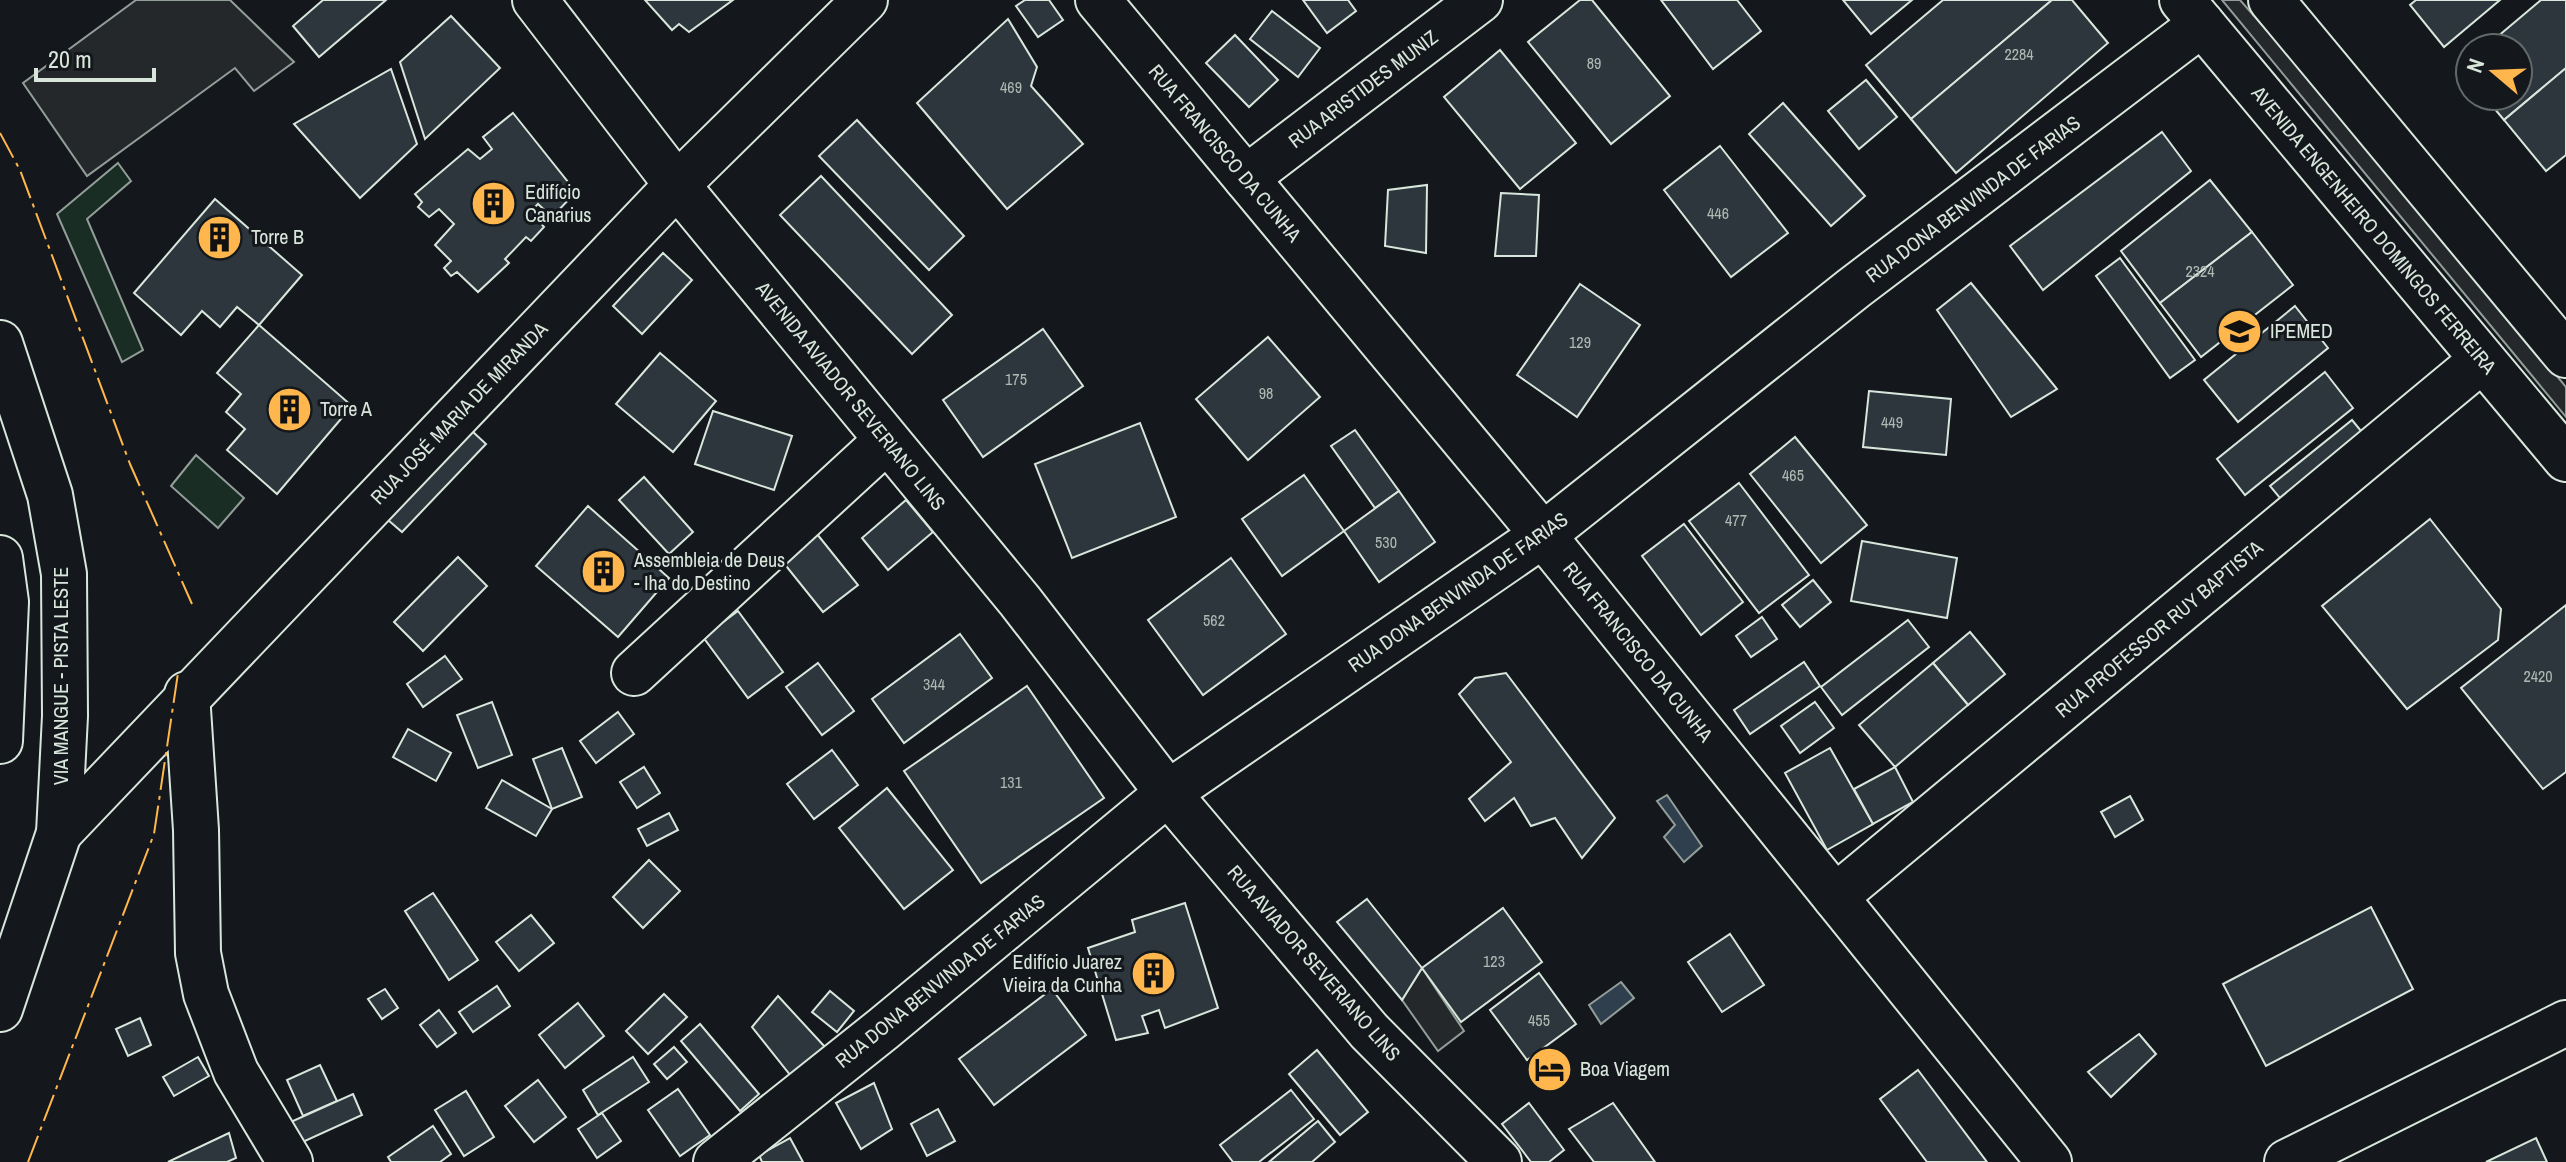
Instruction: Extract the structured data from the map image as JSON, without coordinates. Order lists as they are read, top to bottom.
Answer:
{
  "streets": {
    "street": [
      "RUA ARISTIDES MUNIZ",
      "RUA FRANCISCO DA CUNHA",
      "RUA DONA BENVINDA DE FARIAS",
      "AVENIDA ENGENHEIRO DOMINGOS FERREIRA",
      "AVENIDA AVIADOR SEVERIANO LINS",
      "RUA JOSÉ MARIA DE MIRANDA",
      "RUA PROFESSOR RUY BAPTISTA",
      "VIA MANGUE - PISTA LESTE",
      "RUA AVIADOR SEVERIANO LINS"
    ]
  },
  "crossings": [
    ["RUA ARISTIDES MUNIZ", "RUA FRANCISCO DA CUNHA"],
    ["RUA FRANCISCO DA CUNHA", "RUA DONA BENVINDA DE FARIAS"],
    ["RUA FRANCISCO DA CUNHA", "RUA PROFESSOR RUY BAPTISTA"],
    ["RUA DONA BENVINDA DE FARIAS", "AVENIDA ENGENHEIRO DOMINGOS FERREIRA"],
    ["RUA DONA BENVINDA DE FARIAS", "AVENIDA AVIADOR SEVERIANO LINS"],
    ["RUA DONA BENVINDA DE FARIAS", "RUA AVIADOR SEVERIANO LINS"],
    ["AVENIDA ENGENHEIRO DOMINGOS FERREIRA", "RUA PROFESSOR RUY BAPTISTA"],
    ["AVENIDA AVIADOR SEVERIANO LINS", "RUA JOSÉ MARIA DE MIRANDA"],
    ["AVENIDA AVIADOR SEVERIANO LINS", "RUA AVIADOR SEVERIANO LINS"],
    ["RUA JOSÉ MARIA DE MIRANDA", "VIA MANGUE - PISTA LESTE"]
  ],
  "places": {
    "building": [
      "Edifício Canarius",
      "Torre B",
      "Torre A",
      "Assembleia de Deus - Iha do Destino",
      "Edifício Juarez Vieira da Cunha"
    ],
    "school or university": ["IPEMED"],
    "hotel": ["Boa Viagem"]
  },
  "house_numbers": [
    "2284",
    "89",
    "469",
    "446",
    "2324",
    "129",
    "175",
    "98",
    "449",
    "465",
    "477",
    "530",
    "562",
    "2420",
    "344",
    "131",
    "123",
    "455"
  ],
  "scale_bar": "20 m",
  "north": "left"
}
